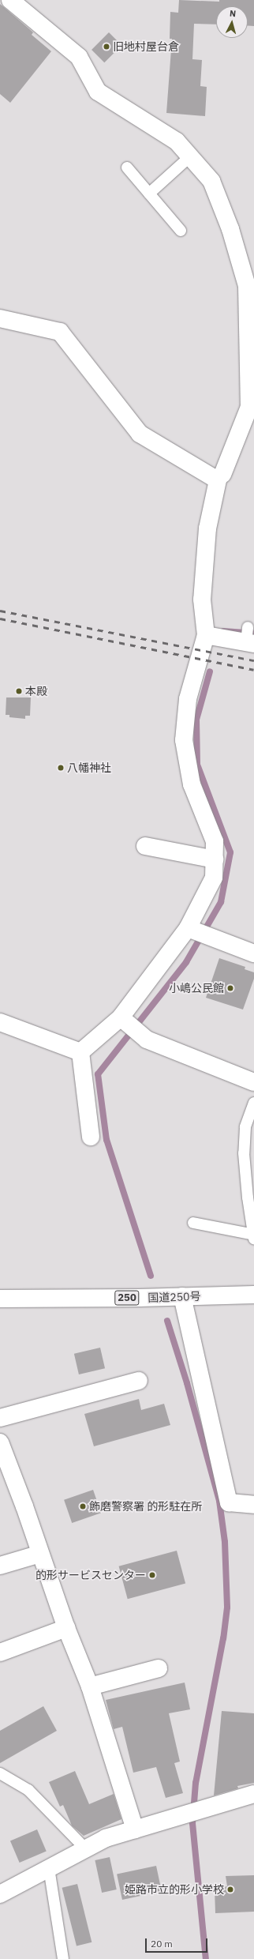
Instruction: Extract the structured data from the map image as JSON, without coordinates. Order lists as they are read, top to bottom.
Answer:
{
  "streets": {
    "main road": ["国道250号", "250"]
  },
  "places": [
    "旧地村屋台倉",
    "本殿",
    "八幡神社",
    "小嶋公民館",
    "飾磨警察署 的形駐在所",
    "的形サービスセンター",
    "姫路市立的形小学校"
  ],
  "scale_bar": "20 m",
  "north": "top"
}
